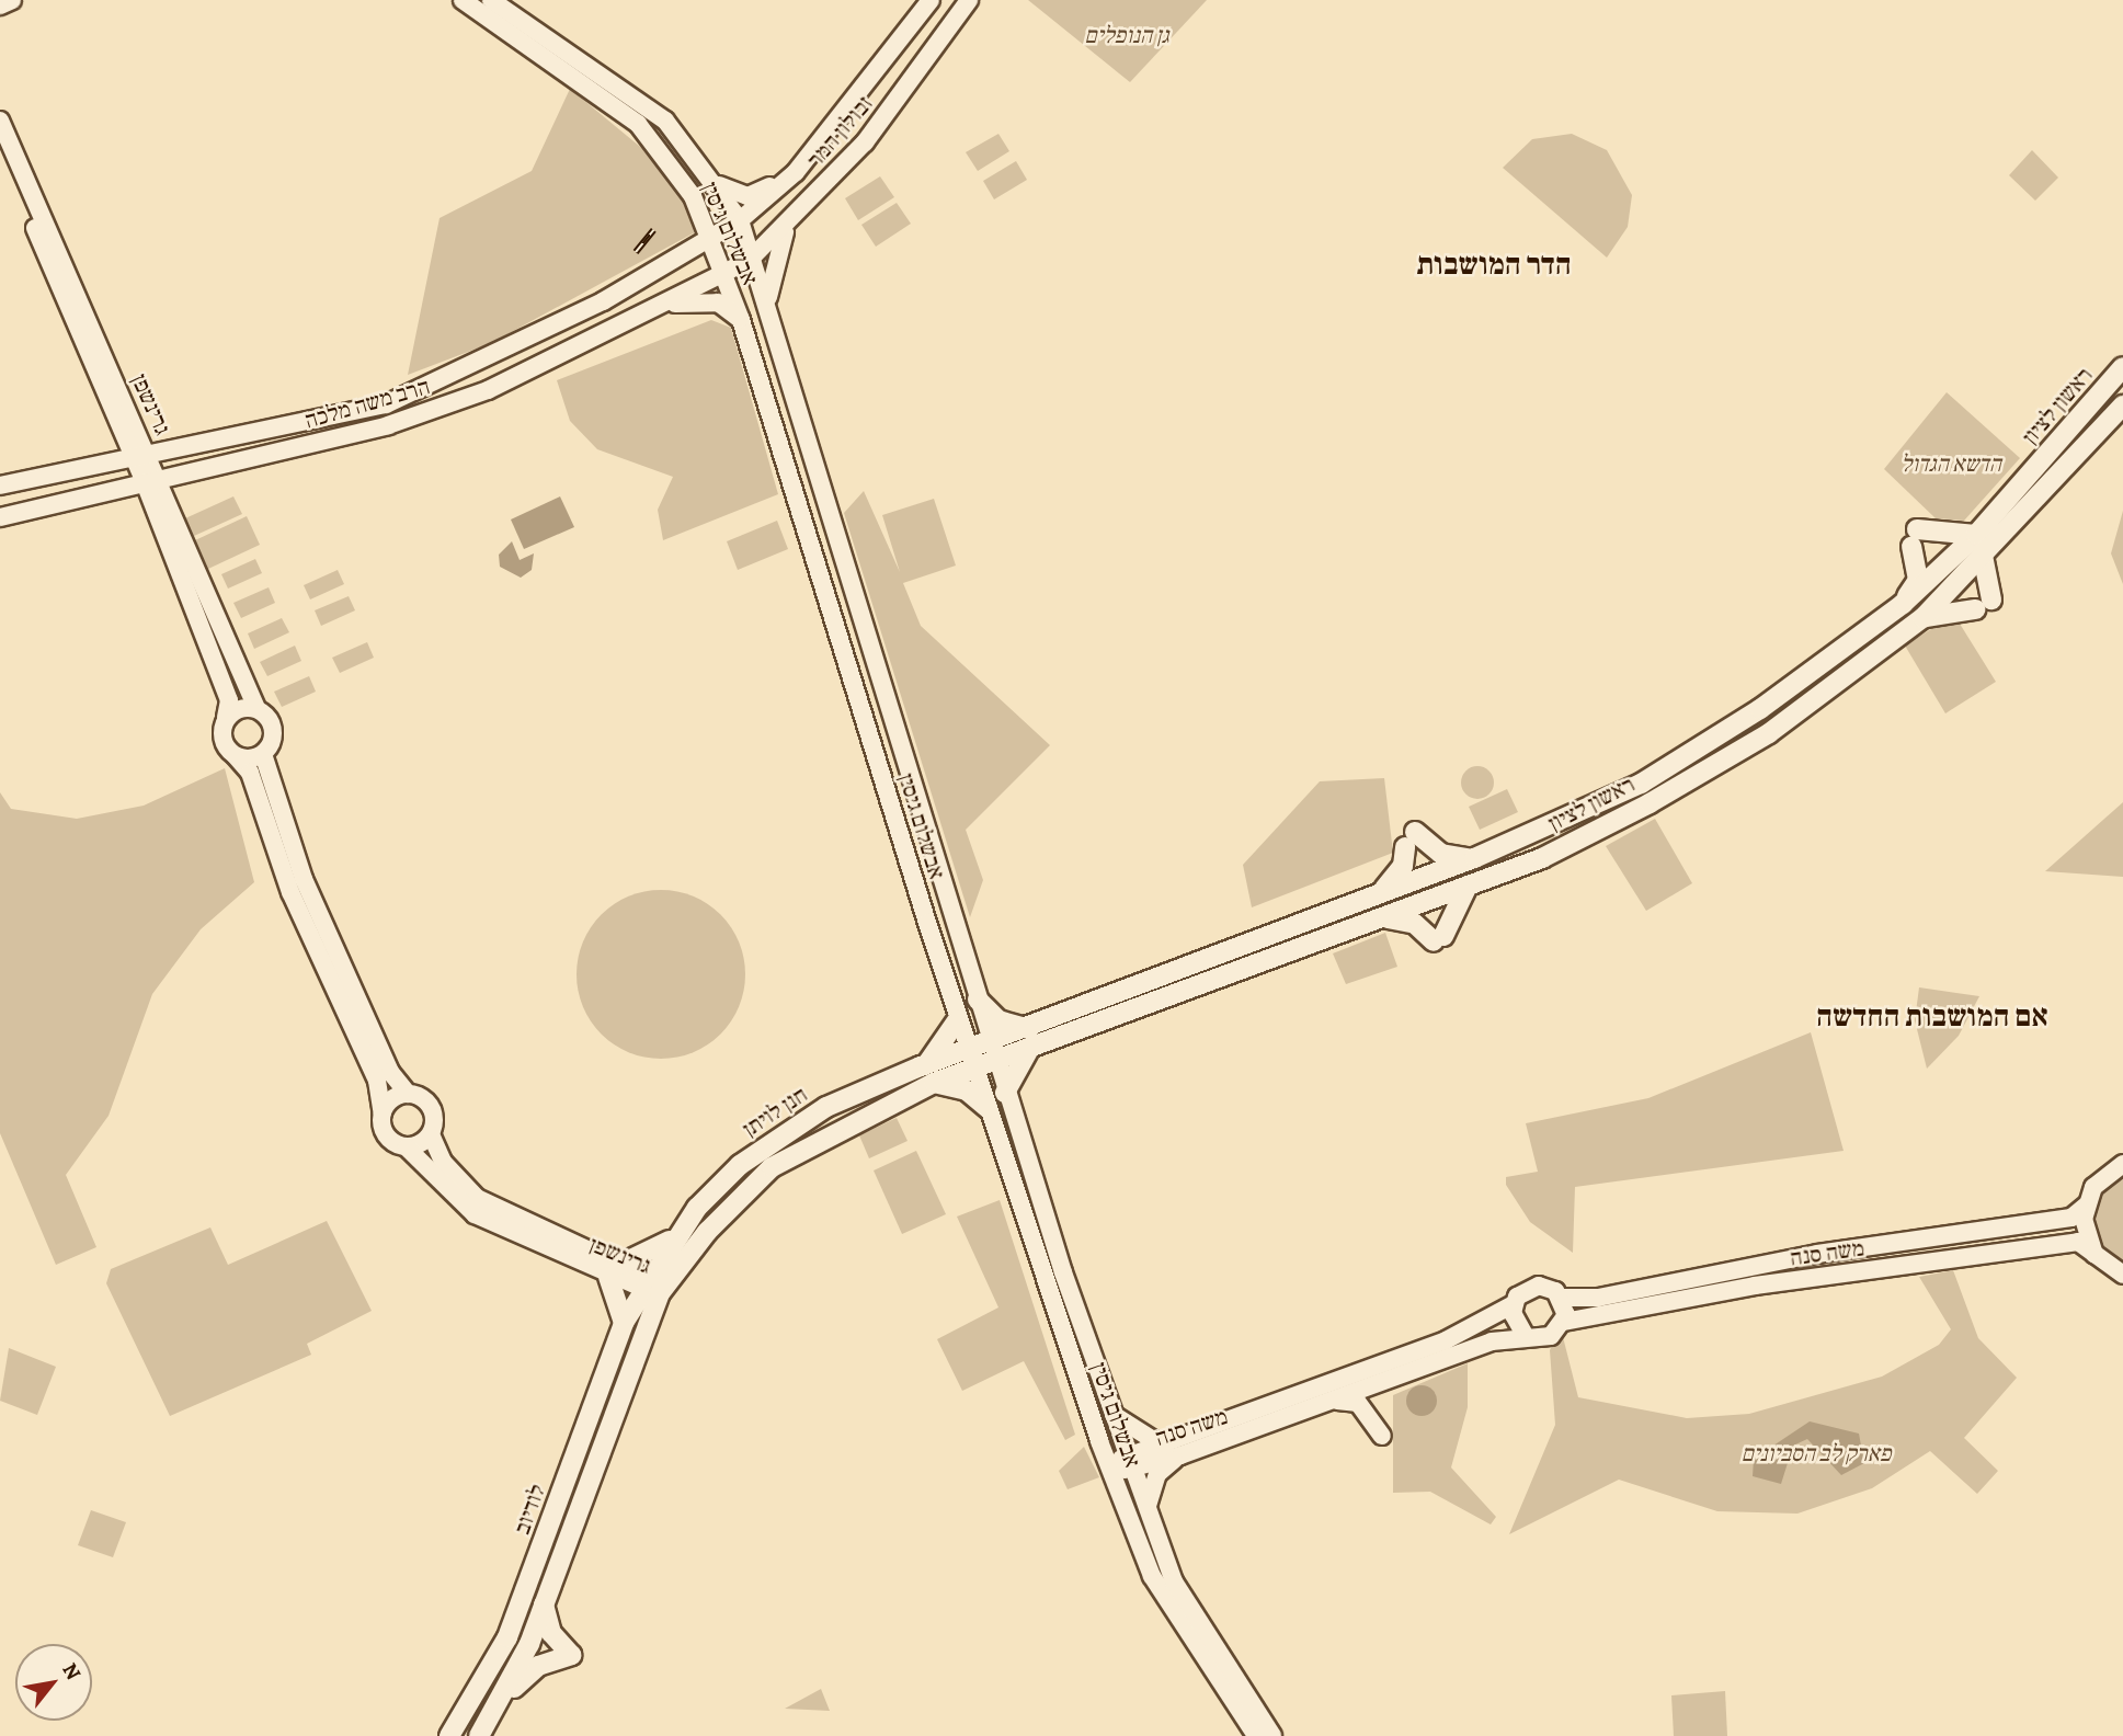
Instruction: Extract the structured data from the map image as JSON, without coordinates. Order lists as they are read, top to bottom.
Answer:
{
  "streets": {
    "main road": ["ראשון לציון", "חנן לויתן", "לודיוב"],
    "street": [
      "זבולון המר",
      "אבשלום גיסין",
      "הרב משה מלכה",
      "גרינשפן",
      "משה סנה"
    ]
  },
  "crossings": [
    ["זבולון המר", "אבשלום גיסין"],
    ["זבולון המר", "הרב משה מלכה"],
    ["אבשלום גיסין", "הרב משה מלכה"],
    ["אבשלום גיסין", "ראשון לציון"],
    ["אבשלום גיסין", "חנן לויתן"],
    ["אבשלום גיסין", "משה סנה"],
    ["הרב משה מלכה", "גרינשפן"],
    ["גרינשפן", "חנן לויתן"],
    ["גרינשפן", "לודיוב"],
    ["ראשון לציון", "חנן לויתן"],
    ["חנן לויתן", "לודיוב"]
  ],
  "districts": ["הדר המושבות", "אם המושבות החדשה"],
  "parks": ["גן הנופלים", "הדשא הגדול", "פארק לב הסביונים"],
  "north": "top right"
}
